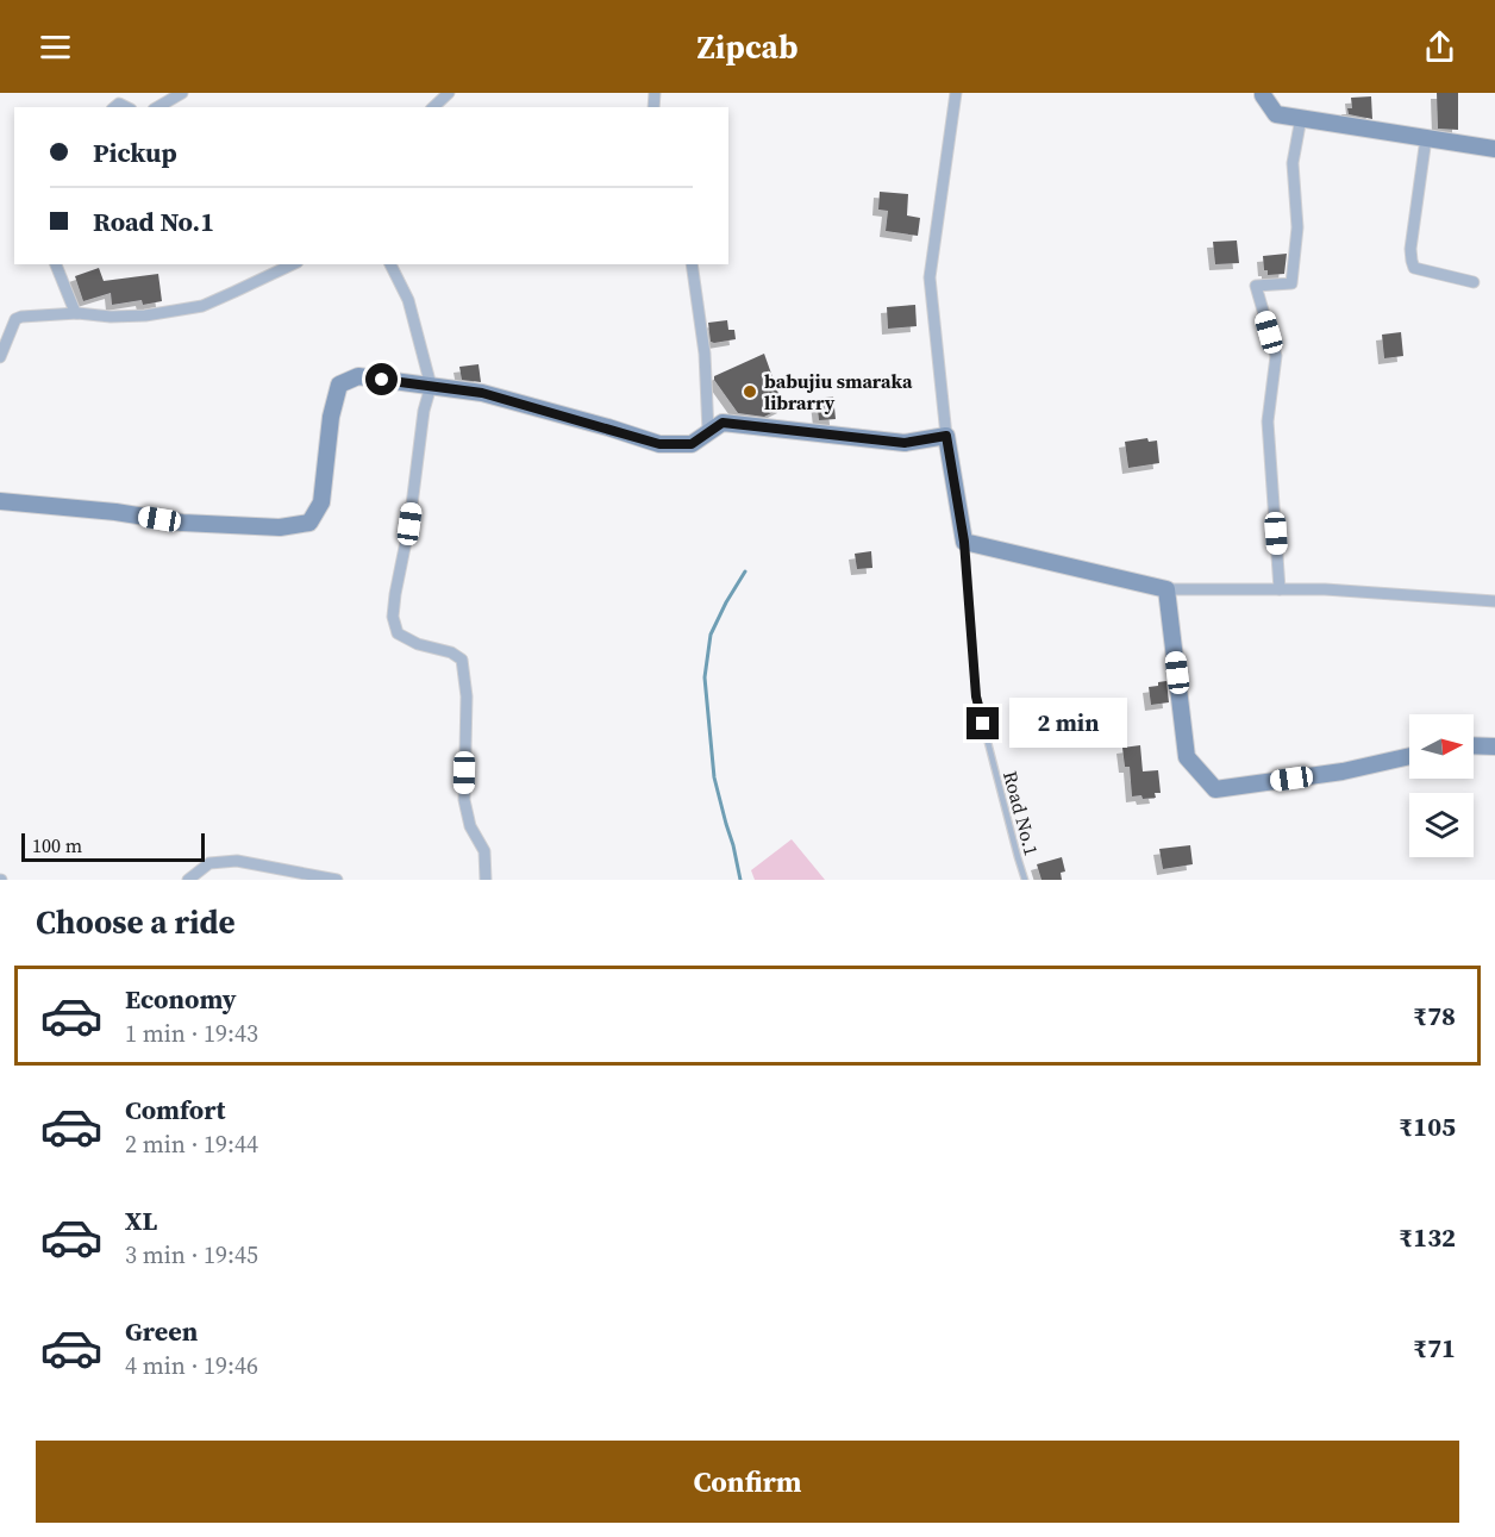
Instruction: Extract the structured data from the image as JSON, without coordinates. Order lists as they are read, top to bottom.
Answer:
{
  "streets": {
    "lane": ["Road No.1"]
  },
  "places": ["babujiu smaraka librarry"],
  "scale_bar": "100 m",
  "north": "right",
  "page": {
    "header": "Zipcab",
    "banner": ["Pickup", "Road No.1"],
    "bubble": "2 min",
    "scale": "100 m",
    "heading": "Choose a ride",
    "list": [
      {
        "name": "Economy",
        "note": "1 min · 19:43",
        "value": "₹78"
      },
      {
        "name": "Comfort",
        "note": "2 min · 19:44",
        "value": "₹105"
      },
      {
        "name": "XL",
        "note": "3 min · 19:45",
        "value": "₹132"
      },
      {
        "name": "Green",
        "note": "4 min · 19:46",
        "value": "₹71"
      }
    ],
    "buttons": "Confirm"
  }
}
